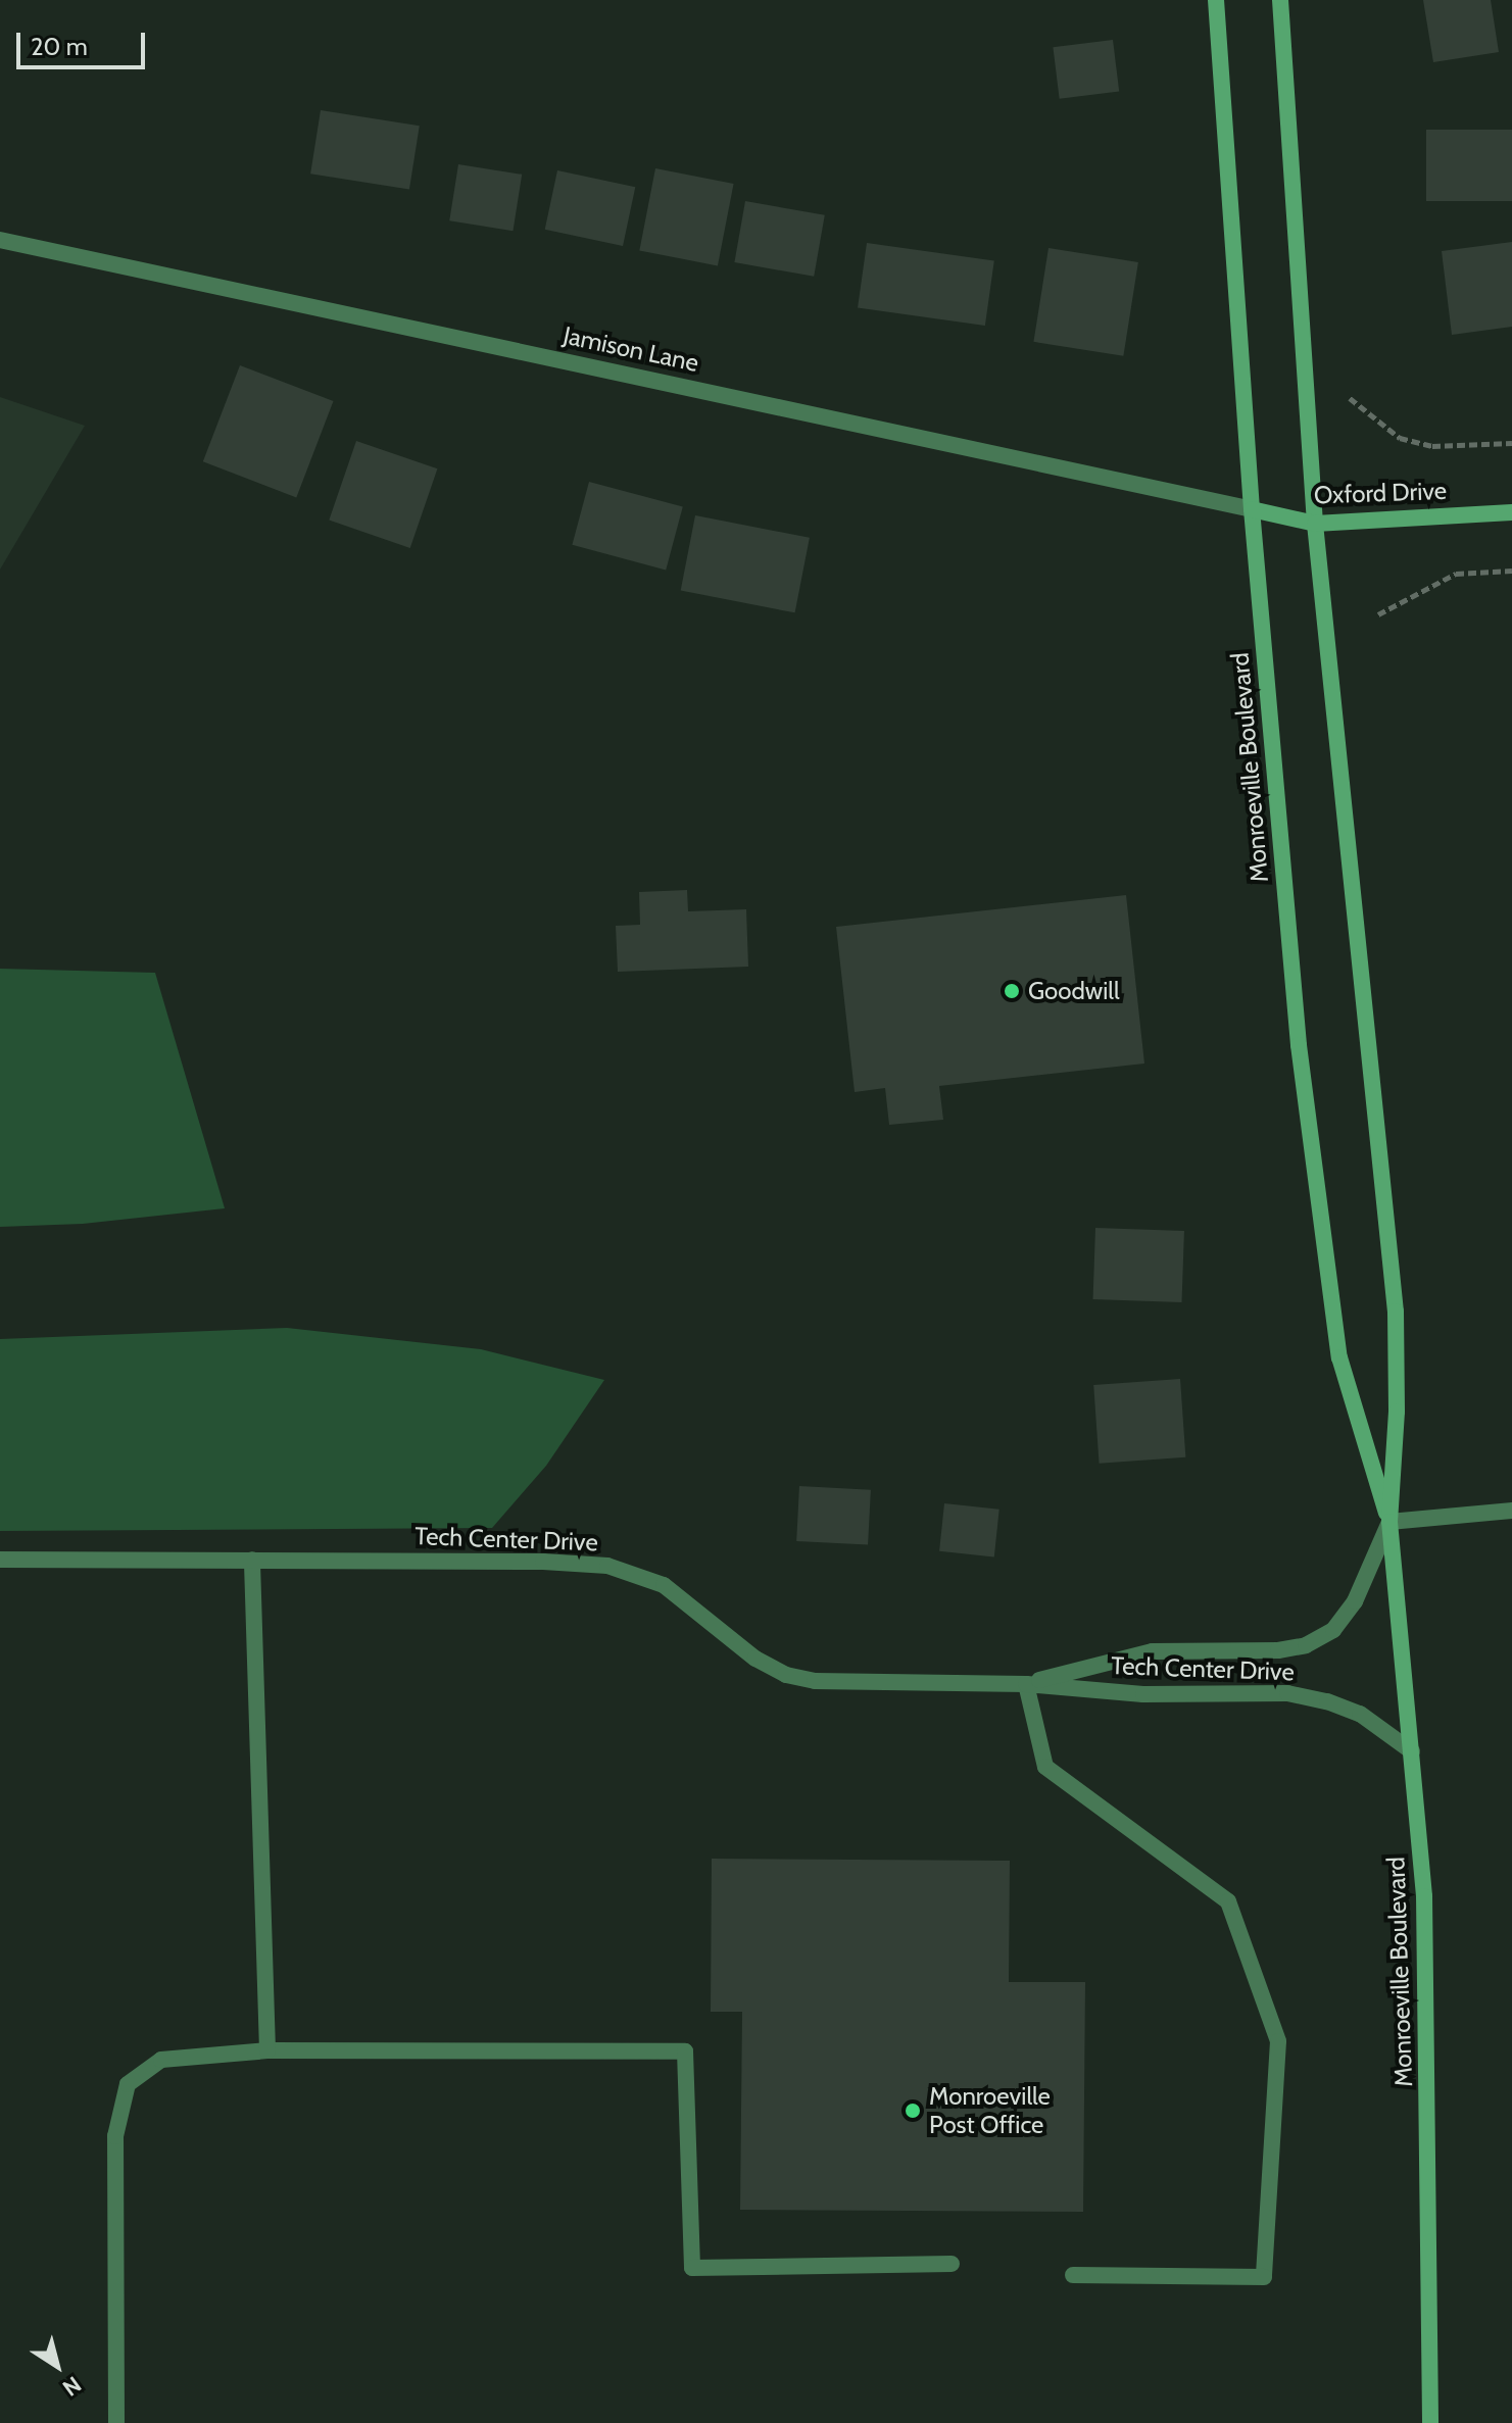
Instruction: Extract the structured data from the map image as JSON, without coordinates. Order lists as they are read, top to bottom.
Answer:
{
  "streets": {
    "main road": ["Oxford Drive", "Monroeville Boulevard"],
    "street": ["Jamison Lane", "Tech Center Drive"]
  },
  "crossings": [
    ["Jamison Lane", "Oxford Drive"],
    ["Jamison Lane", "Monroeville Boulevard"],
    ["Oxford Drive", "Monroeville Boulevard"],
    ["Monroeville Boulevard", "Tech Center Drive"]
  ],
  "places": ["Goodwill", "Monroeville Post Office"],
  "scale_bar": "20 m",
  "north": "bottom right"
}
